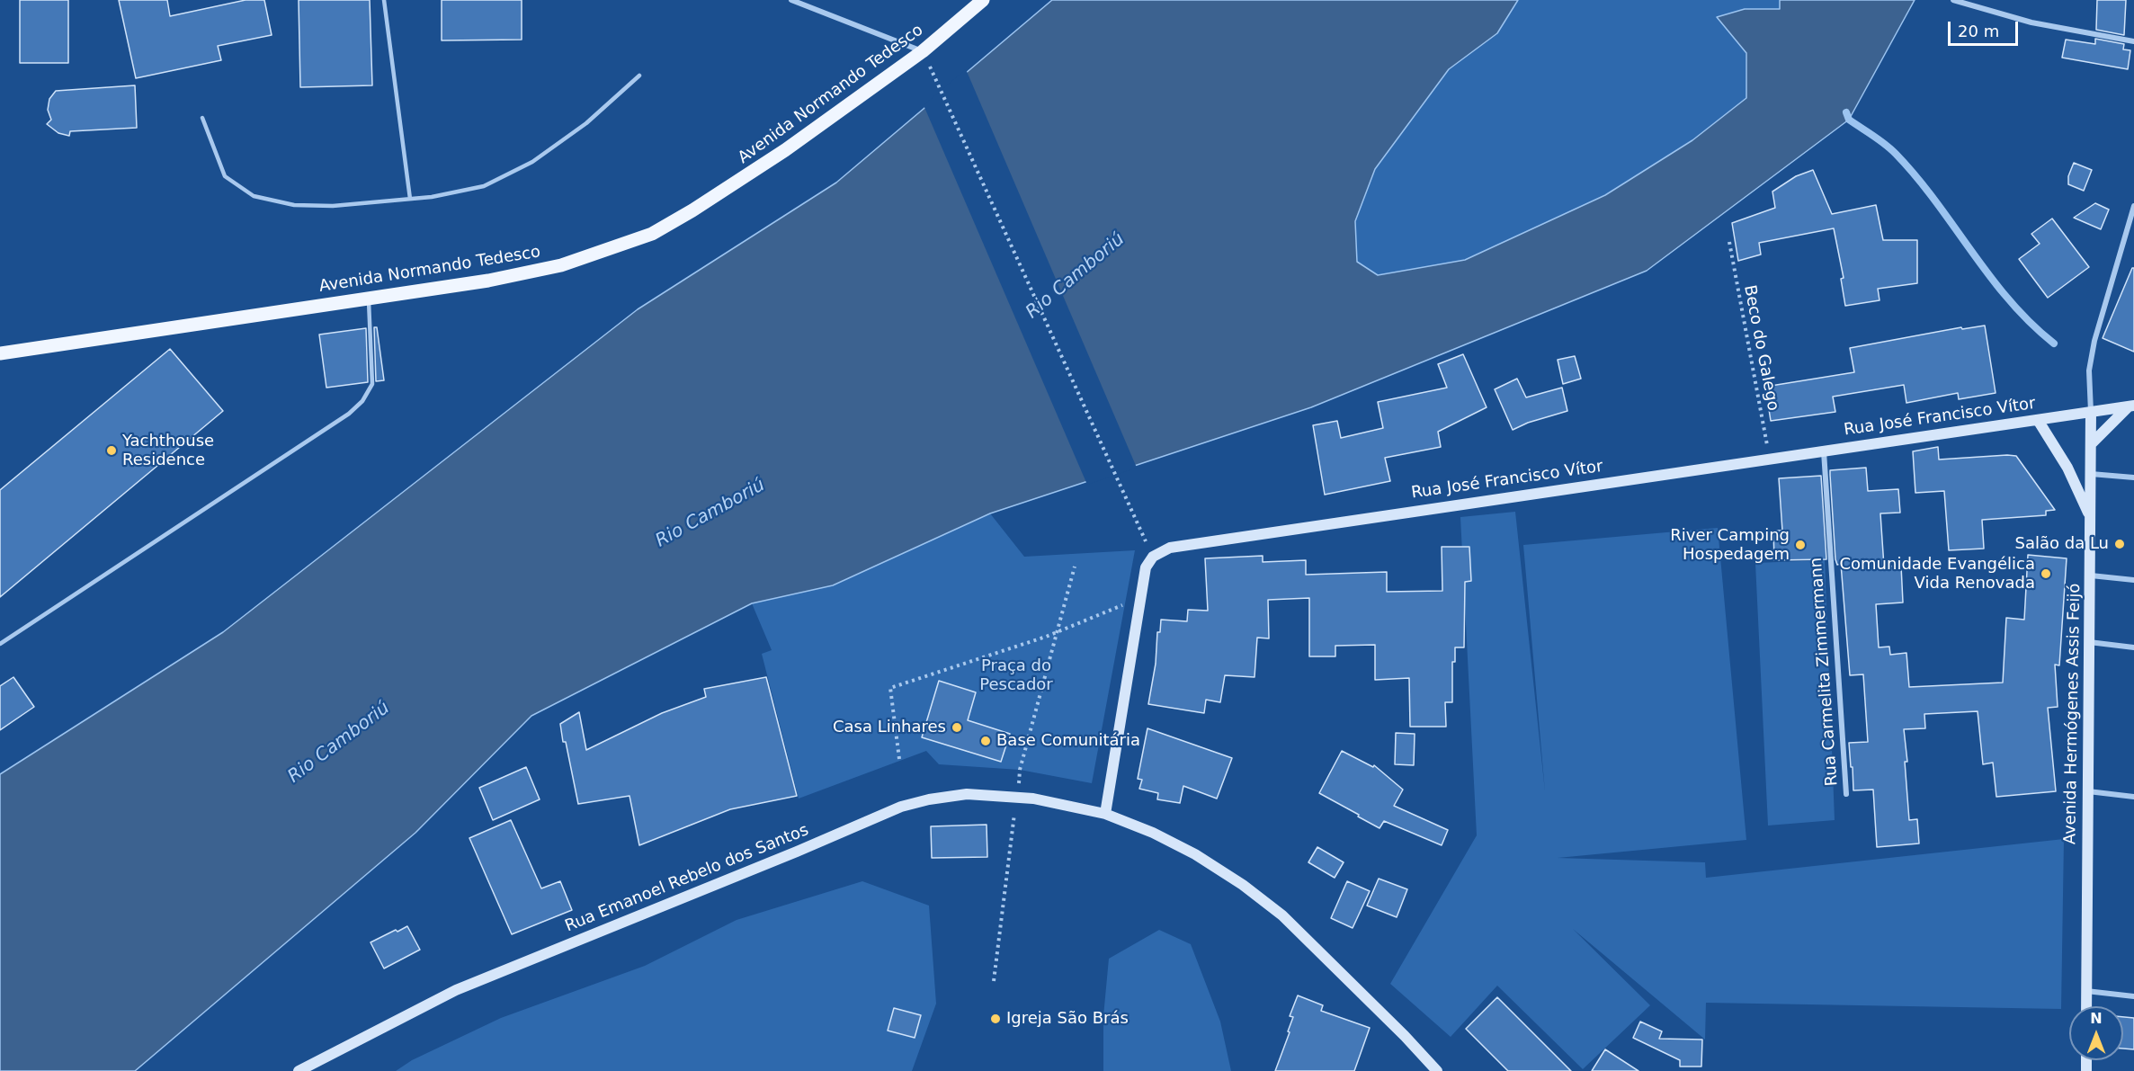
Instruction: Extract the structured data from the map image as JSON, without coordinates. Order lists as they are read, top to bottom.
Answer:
{
  "streets": {
    "main road": [
      "Avenida Normando Tedesco",
      "Rua José Francisco Vítor",
      "Avenida Hermógenes Assis Feijó",
      "Rua Emanoel Rebelo dos Santos"
    ],
    "street": ["Rua Carmelita Zimmermann"],
    "path": ["Beco do Galego"]
  },
  "crossings": [
    ["Beco do Galego", "Rua José Francisco Vítor"],
    ["Rua José Francisco Vítor", "Rua Carmelita Zimmermann"],
    ["Rua José Francisco Vítor", "Avenida Hermógenes Assis Feijó"],
    ["Rua José Francisco Vítor", "Rua Emanoel Rebelo dos Santos"]
  ],
  "water": ["Rio Camboriú"],
  "parks": ["Praça do Pescador"],
  "places": [
    "Yachthouse Residence",
    "Salão da Lu",
    "River Camping Hospedagem",
    "Comunidade Evangélica Vida Renovada",
    "Casa Linhares",
    "Base Comunitária",
    "Igreja São Brás"
  ],
  "scale_bar": "20 m",
  "north": "top"
}
